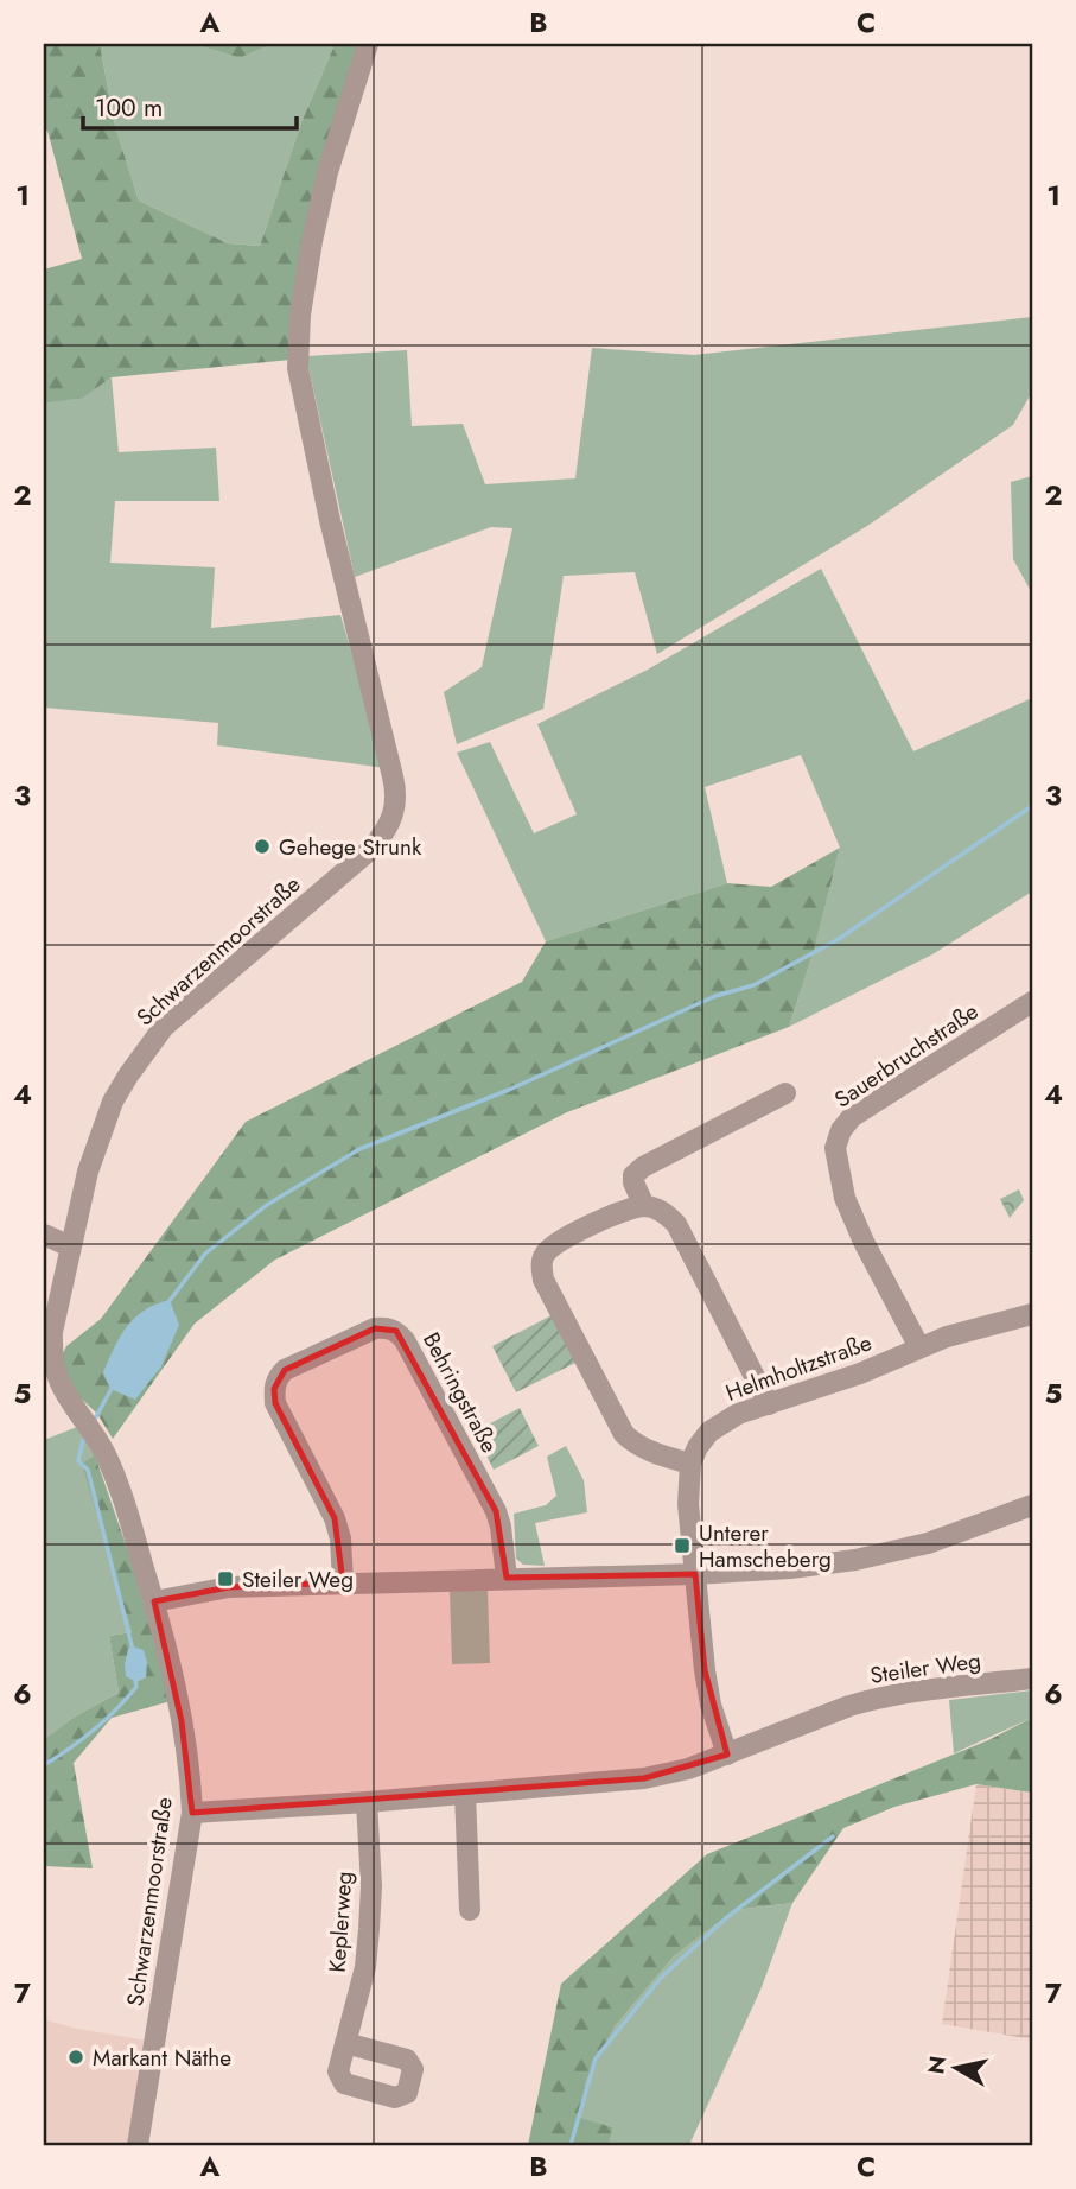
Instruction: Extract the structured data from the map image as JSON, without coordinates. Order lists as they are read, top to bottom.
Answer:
{
  "streets": {
    "street": [
      "Schwarzenmoorstraße",
      "Sauerbruchstraße",
      "Helmholtzstraße",
      "Behringstraße",
      "Steiler Weg",
      "Keplerweg"
    ]
  },
  "crossings": [
    ["Schwarzenmoorstraße", "Steiler Weg"],
    ["Sauerbruchstraße", "Helmholtzstraße"],
    ["Helmholtzstraße", "Steiler Weg"],
    ["Steiler Weg", "Keplerweg"]
  ],
  "places": {
    "other": ["Gehege Strunk", "Markant Näthe"],
    "transit": ["Unterer Hamscheberg", "Steiler Weg"]
  },
  "scale_bar": "100 m",
  "north": "left",
  "grid": {
    "columns": ["A", "B", "C"],
    "rows": [
      "1",
      "2",
      "3",
      "4",
      "5",
      "6",
      "7"
    ]
  }
}
